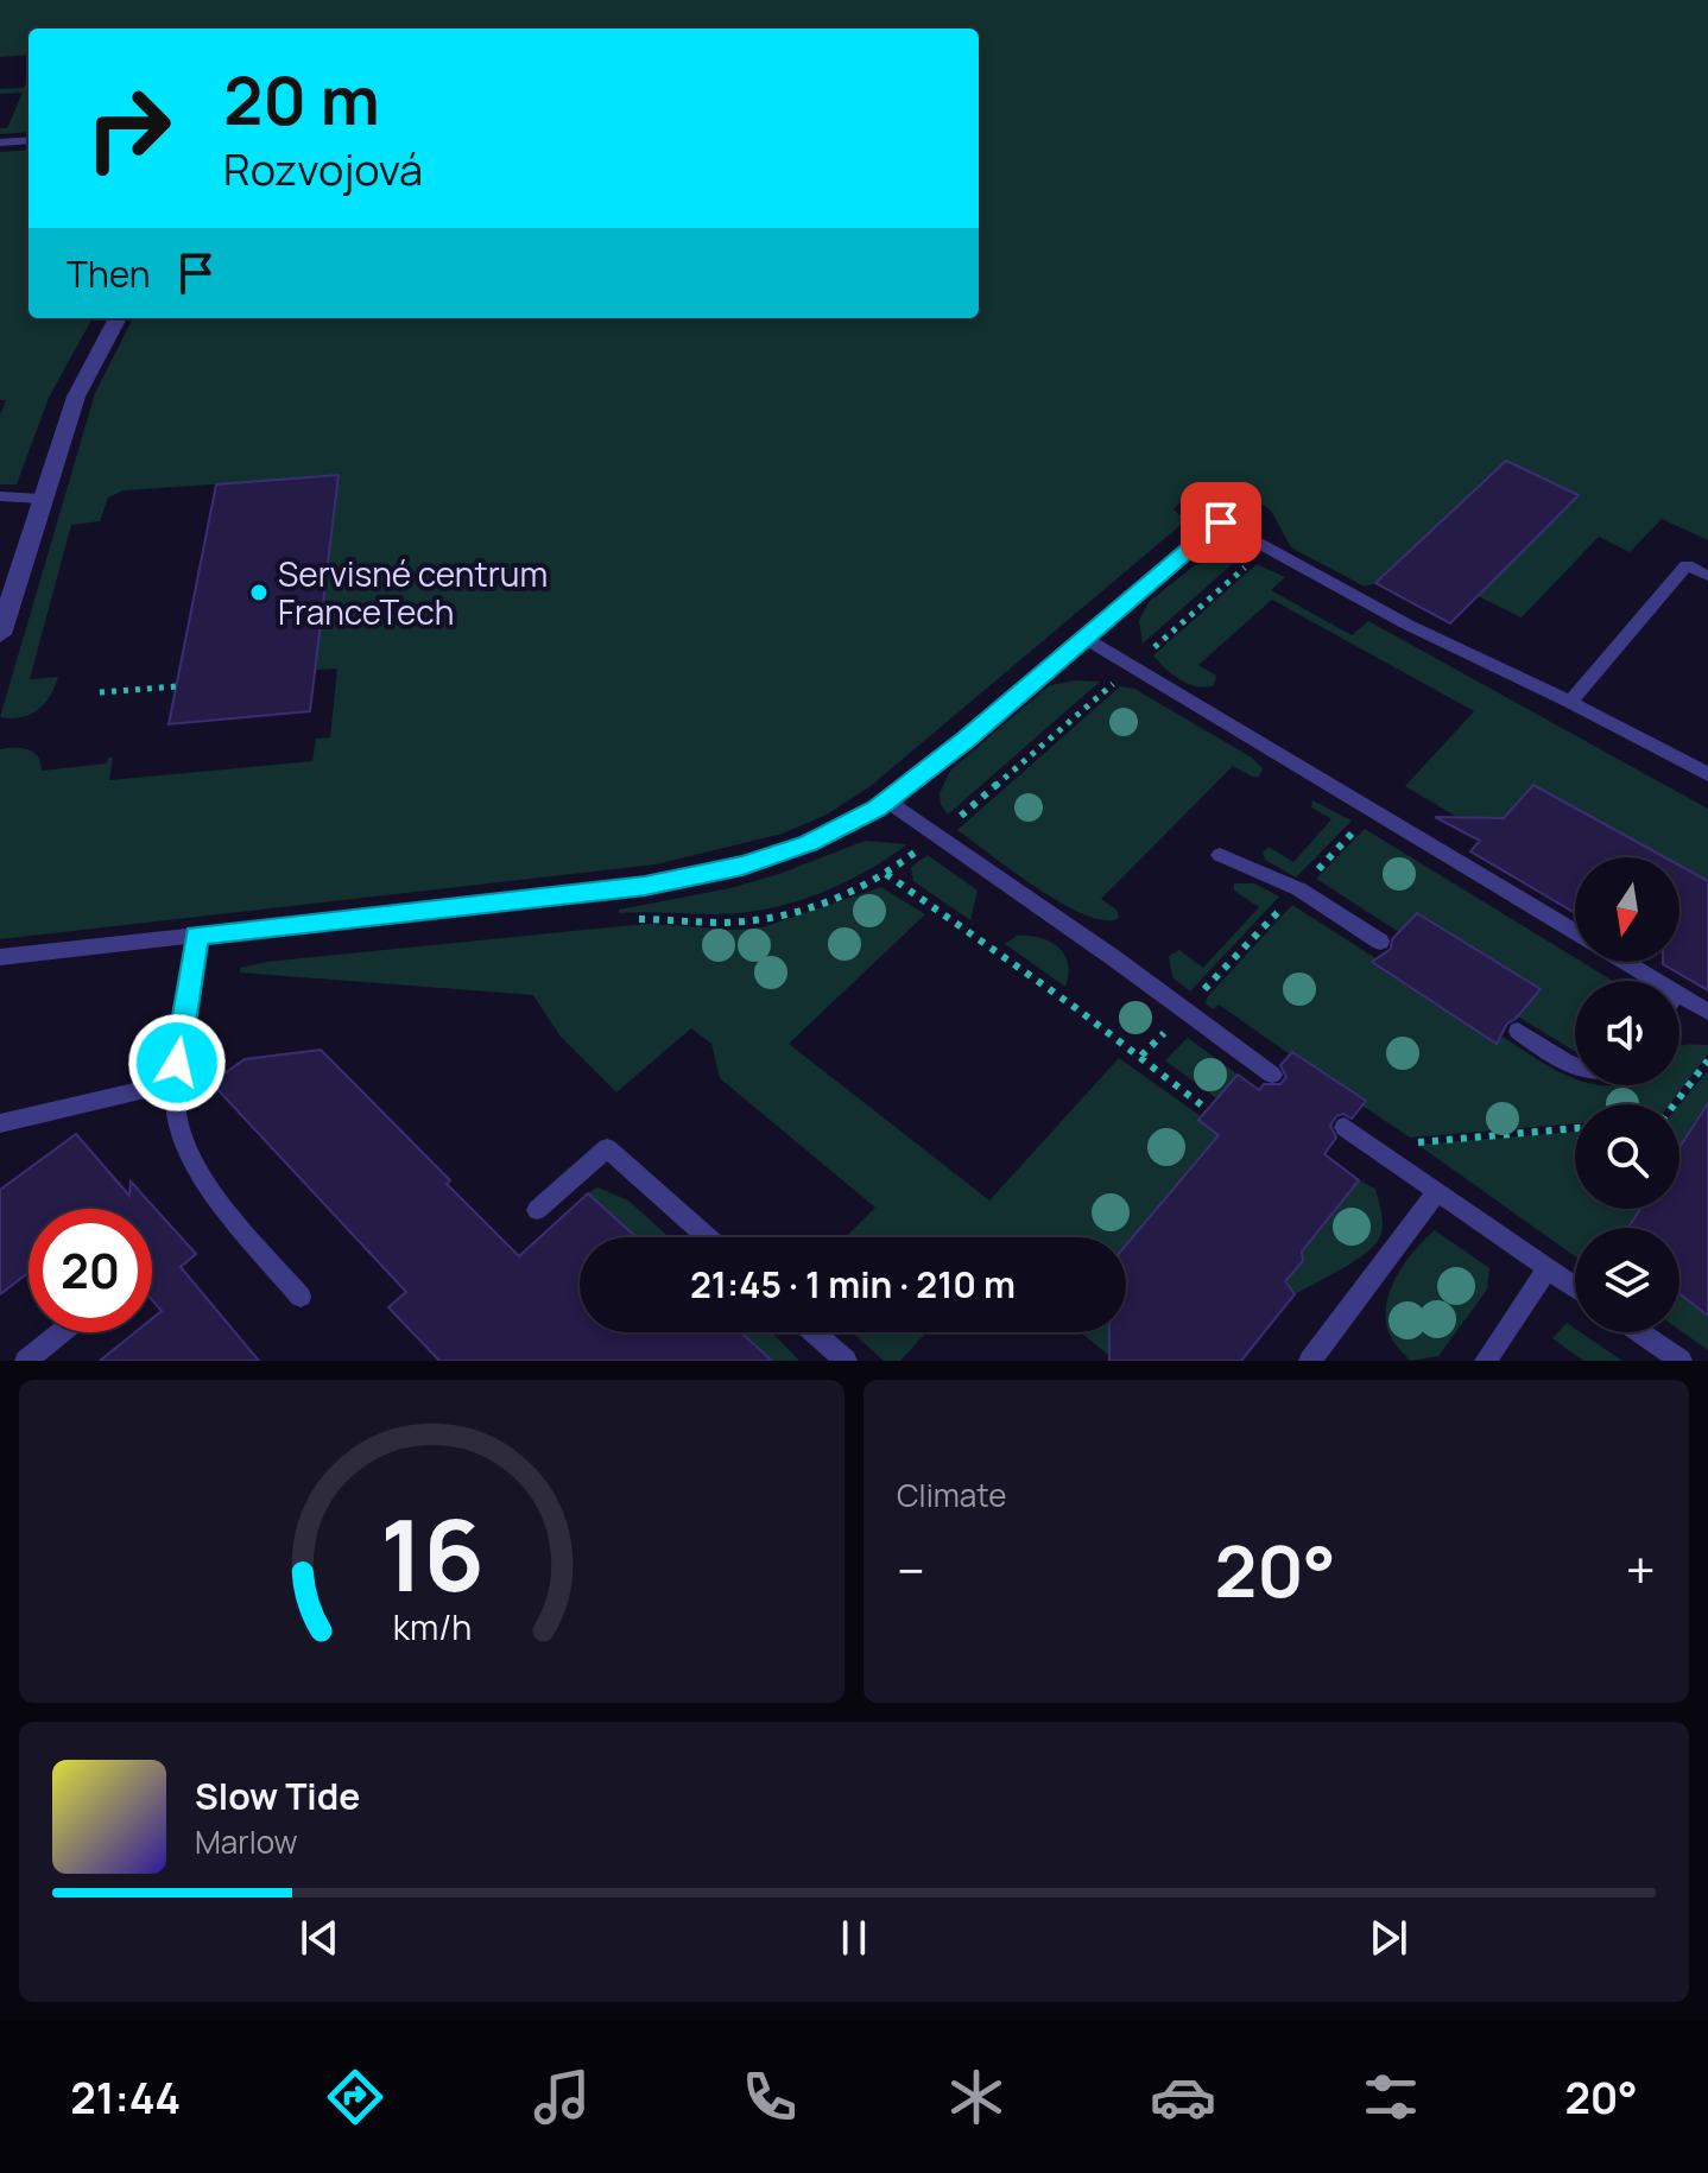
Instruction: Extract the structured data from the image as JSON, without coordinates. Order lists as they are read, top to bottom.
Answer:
{
  "places": ["Servisné centrum FranceTech"],
  "north": "bottom",
  "page": {
    "turn": ["20 m", "Rozvojová"],
    "then": "Then",
    "limit": "20",
    "trip": "21:45 · 1 min · 210 m",
    "tile": "Climate",
    "heat": ["−", "20°", "+"],
    "song": ["Slow Tide", "Marlow"],
    "tabs": ["21:44", "20°"],
    "gauge": ["16", "km/h"]
  }
}
